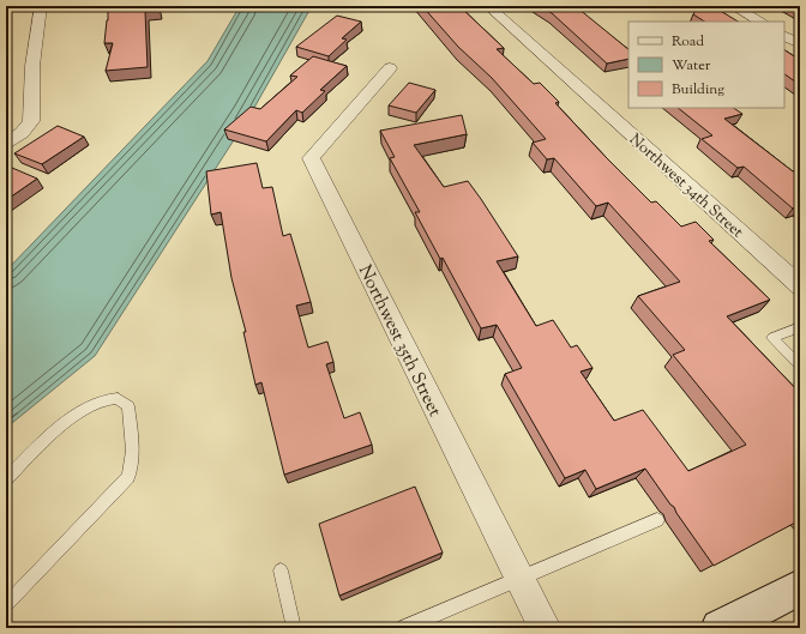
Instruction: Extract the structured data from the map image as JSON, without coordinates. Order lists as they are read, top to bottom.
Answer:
{
  "streets": {
    "street": ["Northwest 34th Street", "Northwest 35th Street"]
  },
  "legend": ["Road", "Water", "Building"]
}
